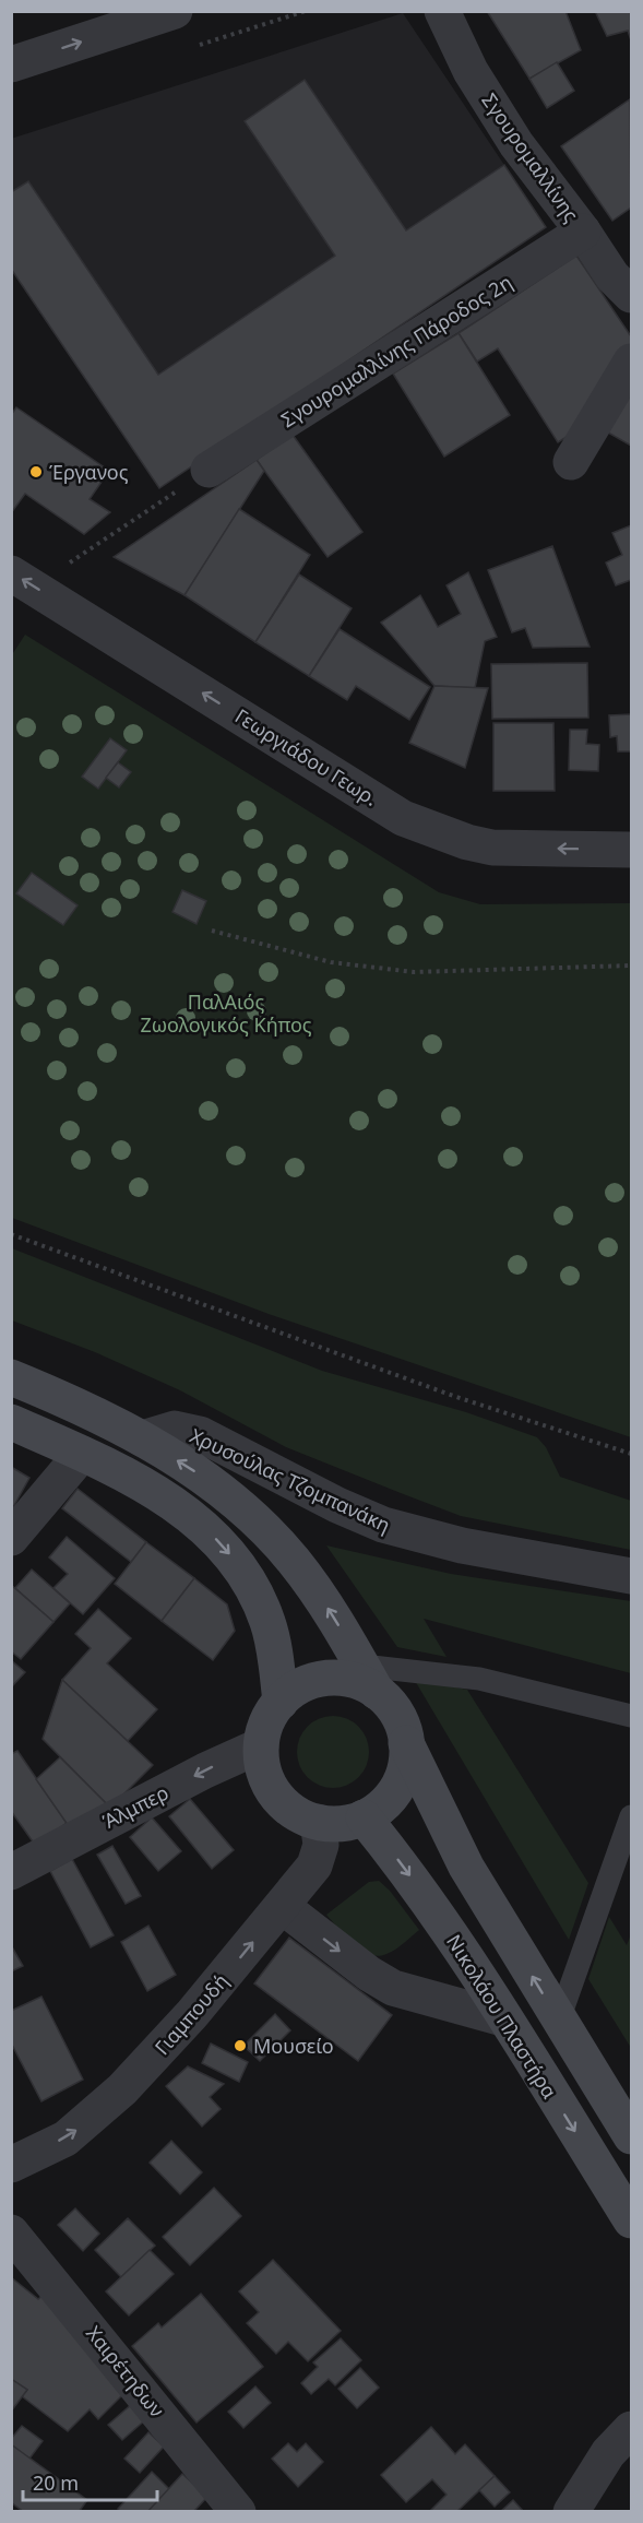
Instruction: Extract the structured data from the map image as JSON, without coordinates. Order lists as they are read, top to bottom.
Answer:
{
  "streets": {
    "main road": ["Νικολάου Πλαστήρα"],
    "street": [
      "Σγουρομαλλίνης",
      "Σγουρομαλλίνης Πάροδος 2η",
      "Γεωργιάδου Γεωρ.",
      "Χρυσούλας Τζομπανάκη",
      "Άλμπερ",
      "Γιαμπουδή",
      "Χαιρέτηδων"
    ]
  },
  "crossings": [
    ["Σγουρομαλλίνης", "Σγουρομαλλίνης Πάροδος 2η"],
    ["Άλμπερ", "Γιαμπουδή"],
    ["Άλμπερ", "Νικολάου Πλαστήρα"],
    ["Γιαμπουδή", "Νικολάου Πλαστήρα"]
  ],
  "one_way": ["Γεωργιάδου Γεωρ.", "Άλμπερ", "Γιαμπουδή"],
  "parks": ["ΠαλΑιός Ζωολογικός Κήπος"],
  "places": ["Έργανος", "Μουσείο"],
  "scale_bar": "20 m"
}
